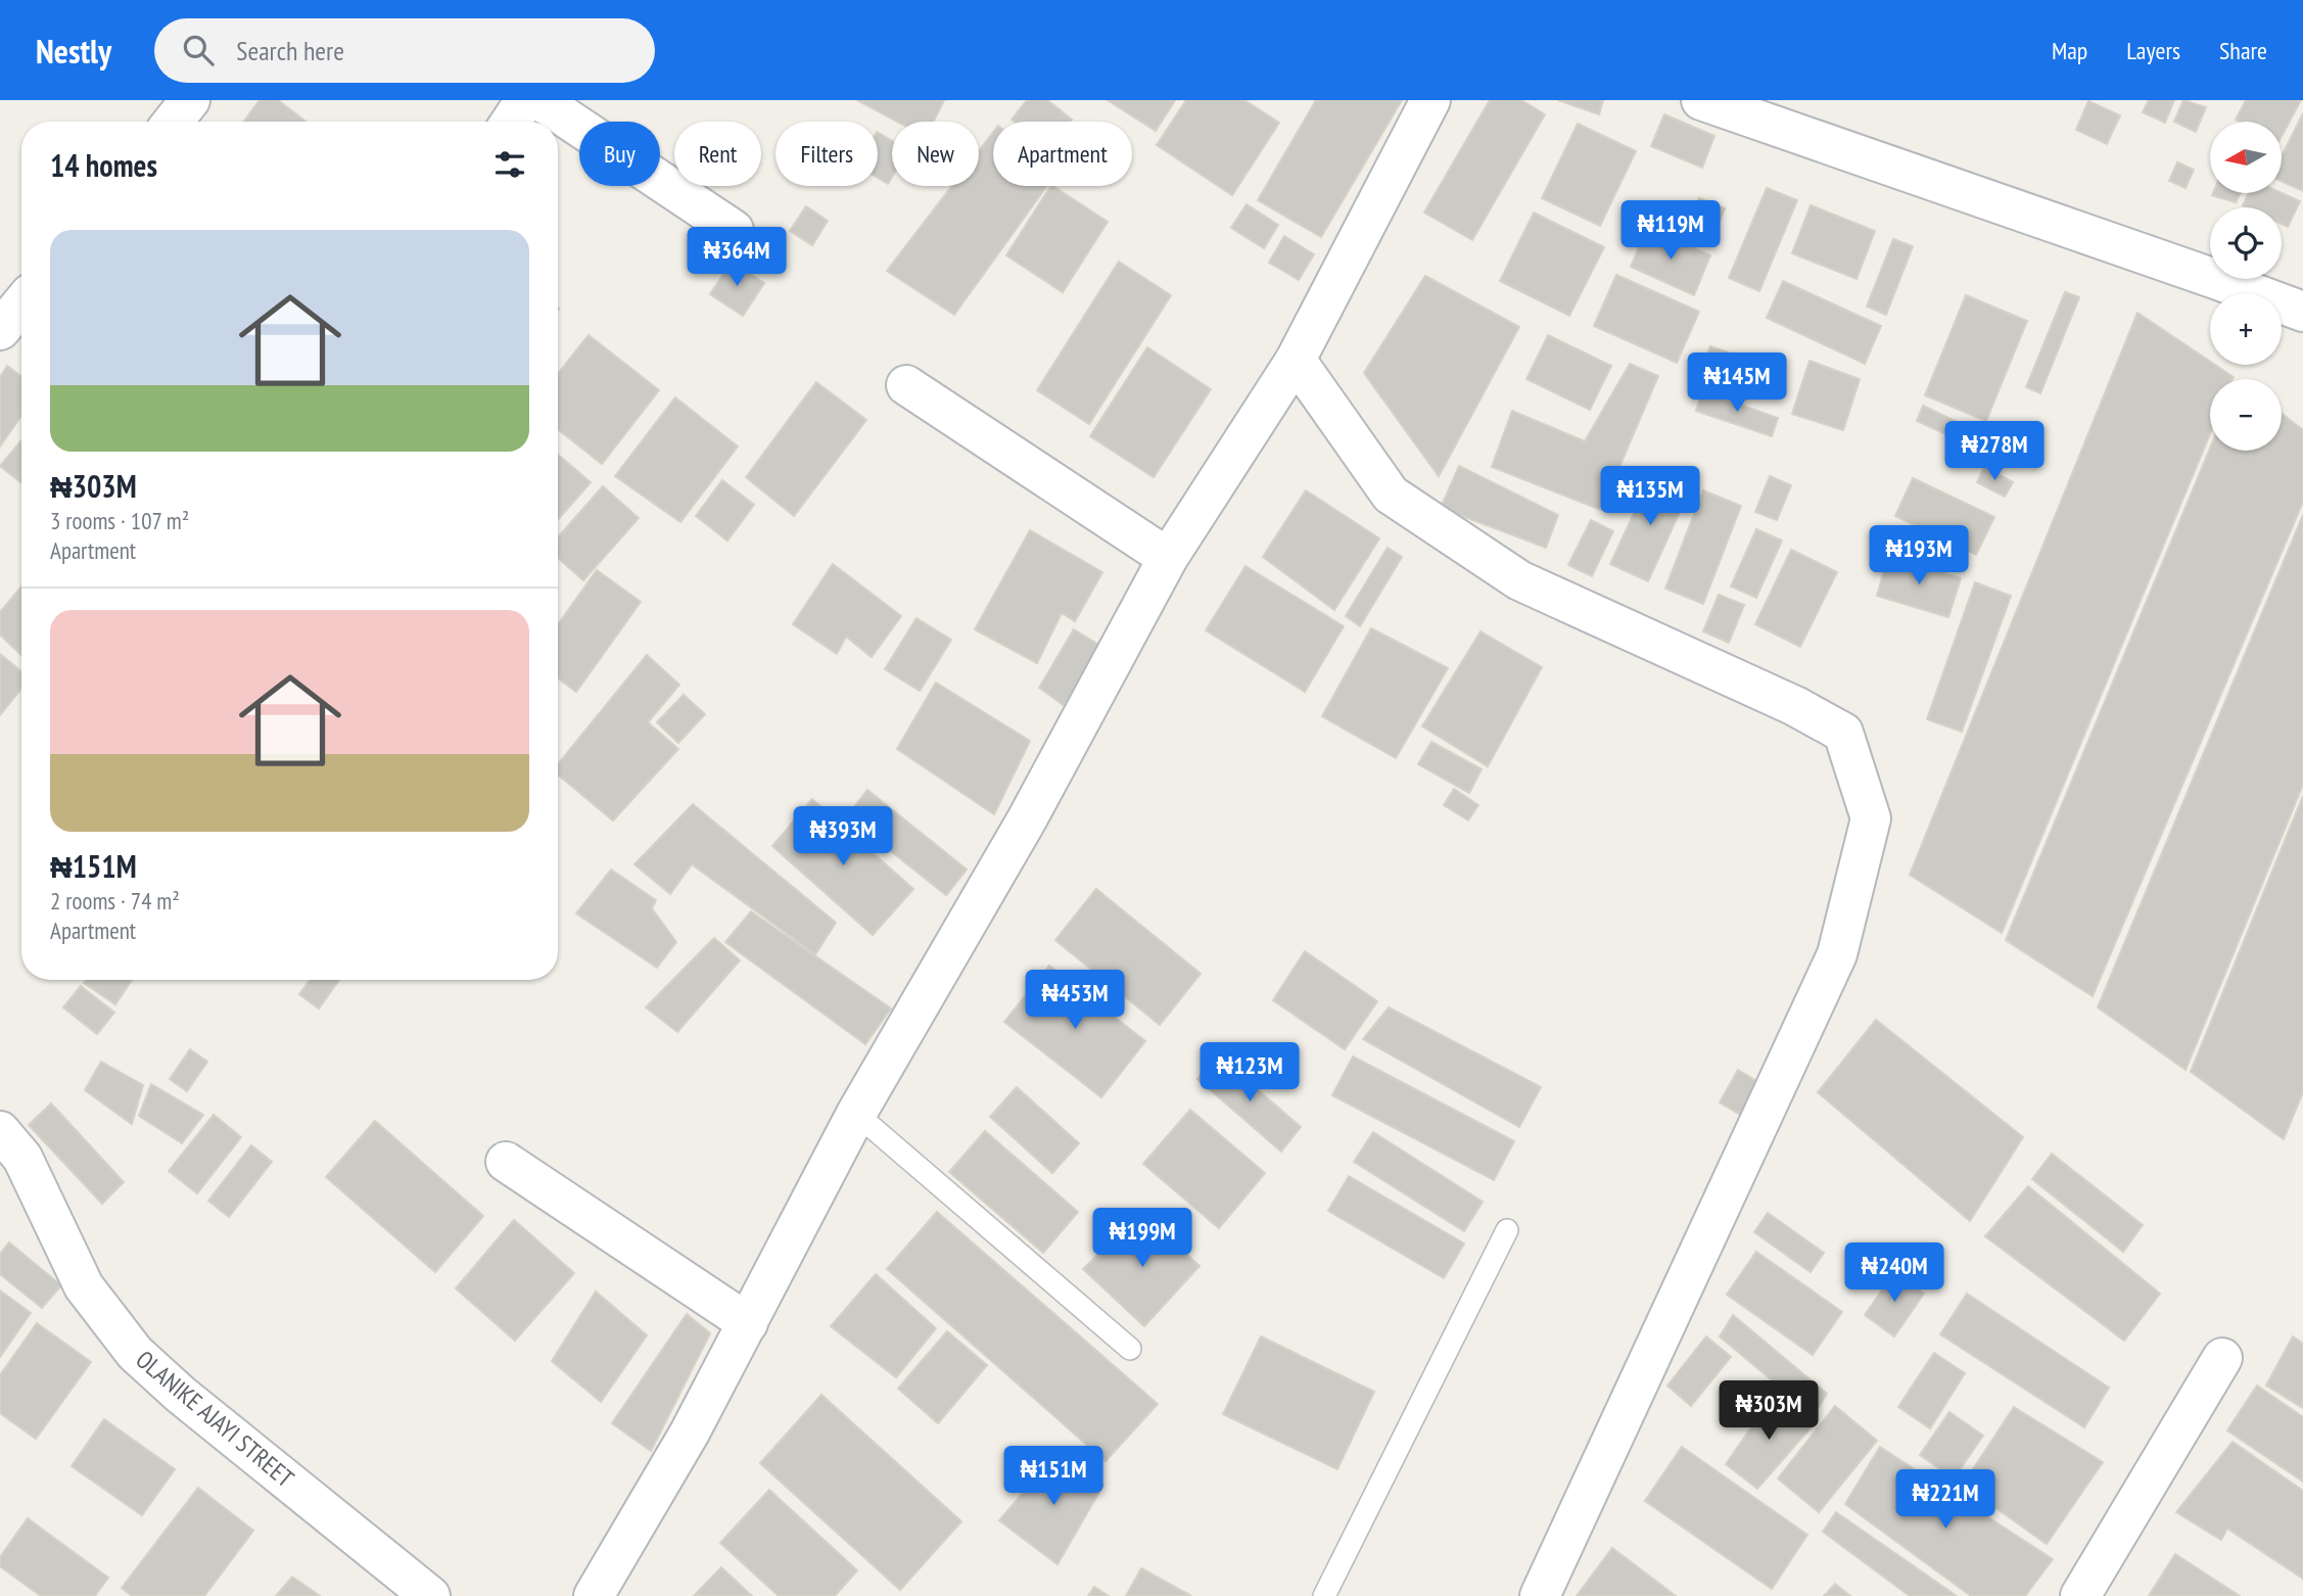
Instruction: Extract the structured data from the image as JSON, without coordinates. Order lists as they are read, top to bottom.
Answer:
{
  "streets": {
    "street": ["OLANIKE AJAYI STREET"]
  },
  "north": "left",
  "page": {
    "header": "Nestly",
    "search": "Search here",
    "nav": ["Map", "Layers", "Share"],
    "map_buttons": ["+", "−"],
    "chip": [
      "Buy",
      "Rent",
      "Filters",
      "New",
      "Apartment"
    ],
    "heading": "14 homes",
    "price": [
      "₦119M",
      "₦364M",
      "₦145M",
      "₦278M",
      "₦135M",
      "₦193M",
      "₦393M",
      "₦453M",
      "₦123M",
      "₦199M",
      "₦240M",
      "₦303M",
      "₦151M",
      "₦221M"
    ],
    "list": [
      {
        "name": "₦303M",
        "note": "3 rooms · 107 m² · Apartment"
      },
      {
        "name": "₦151M",
        "note": "2 rooms · 74 m² · Apartment"
      }
    ]
  }
}
